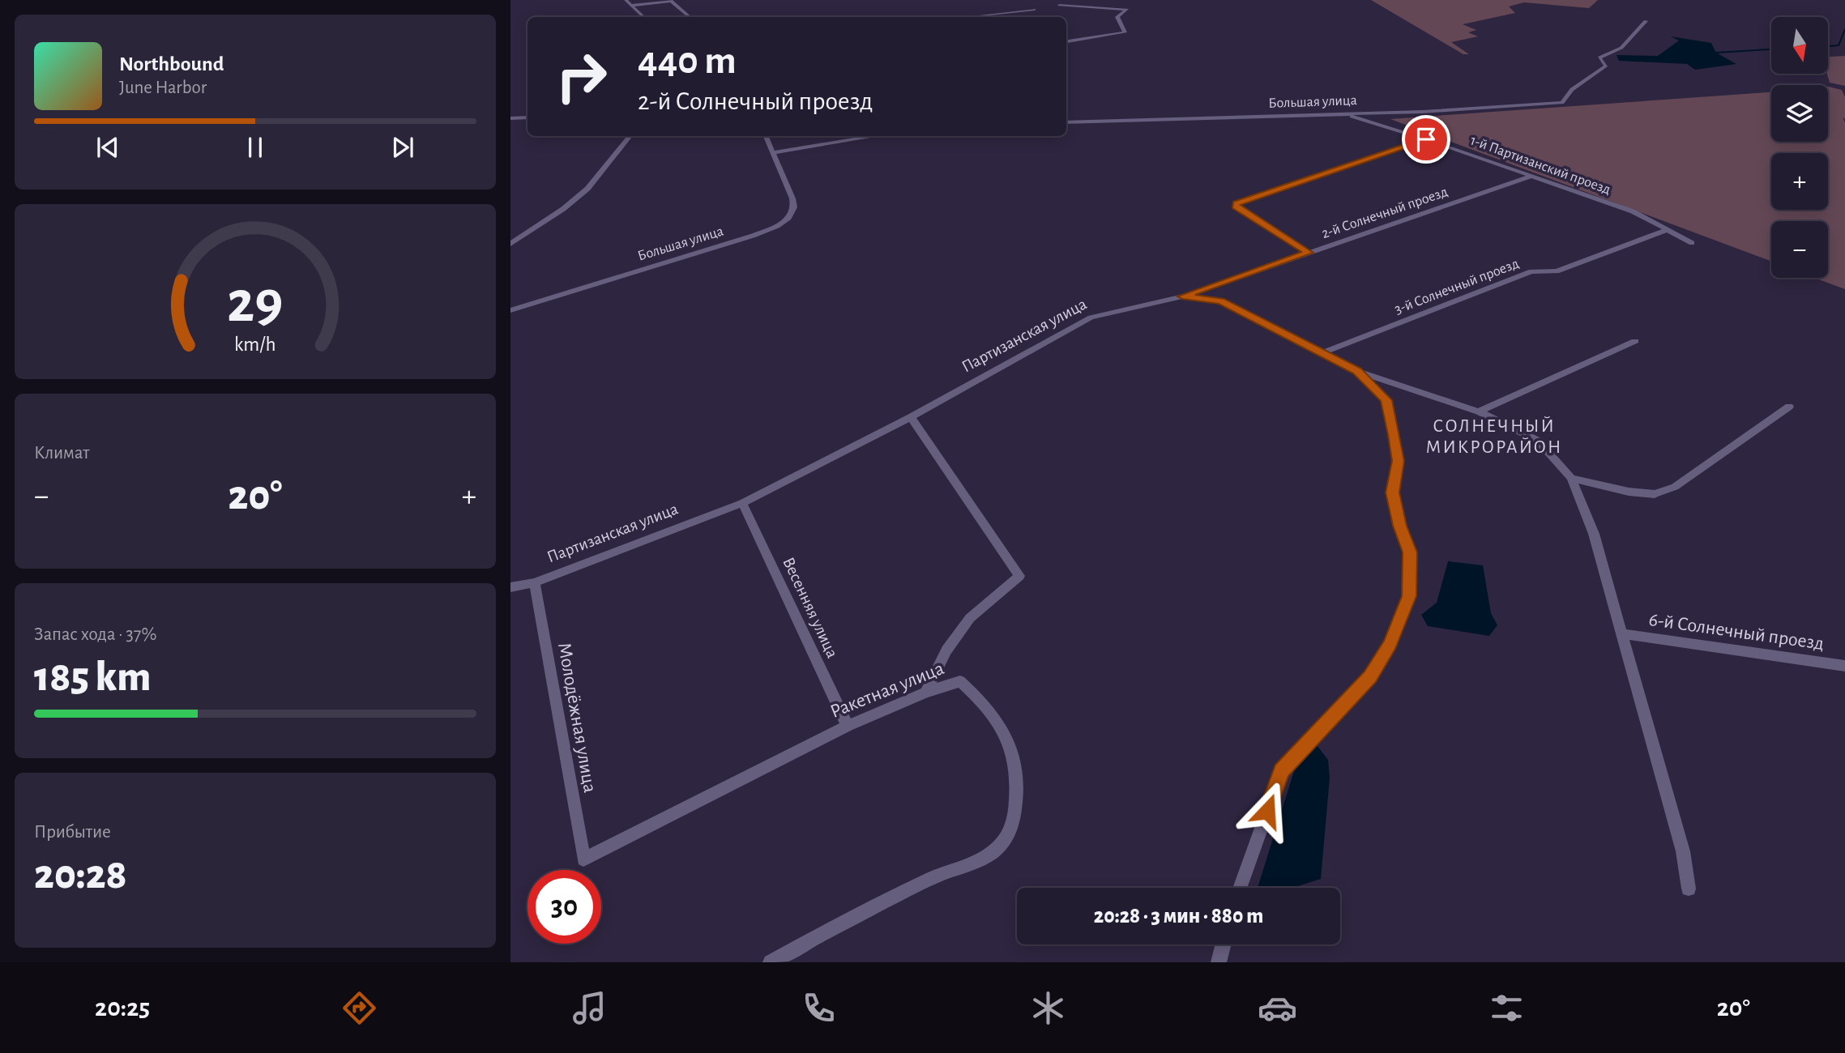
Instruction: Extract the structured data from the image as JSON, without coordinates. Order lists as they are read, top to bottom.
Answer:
{
  "streets": {
    "street": [
      "Большая улица",
      "1-й Партизанский проезд",
      "2-й Солнечный проезд",
      "3-й Солнечный проезд",
      "Партизанская улица",
      "Весенняя улица",
      "6-й Солнечный проезд",
      "Ракетная улица",
      "Молодёжная улица"
    ]
  },
  "crossings": [
    ["Большая улица", "1-й Партизанский проезд"],
    ["1-й Партизанский проезд", "2-й Солнечный проезд"],
    ["1-й Партизанский проезд", "3-й Солнечный проезд"],
    ["2-й Солнечный проезд", "Партизанская улица"],
    ["3-й Солнечный проезд", "Партизанская улица"],
    ["Партизанская улица", "Весенняя улица"],
    ["Партизанская улица", "Молодёжная улица"],
    ["Весенняя улица", "Ракетная улица"],
    ["Ракетная улица", "Молодёжная улица"]
  ],
  "districts": ["СОЛНЕЧНЫЙ МИКРОРАЙОН"],
  "north": "bottom",
  "page": {
    "map_buttons": ["+", "−"],
    "turn": ["440 m", "2-й Солнечный проезд"],
    "song": ["Northbound", "June Harbor"],
    "tile": [
      "Климат",
      ["Запас хода · 37%", "185 km"],
      ["Прибытие", "20:28"]
    ],
    "heat": ["−", "20°", "+"],
    "limit": "30",
    "trip": "20:28 · 3 мин · 880 m",
    "tabs": ["20:25", "20°"],
    "gauge": ["29", "km/h"]
  }
}
